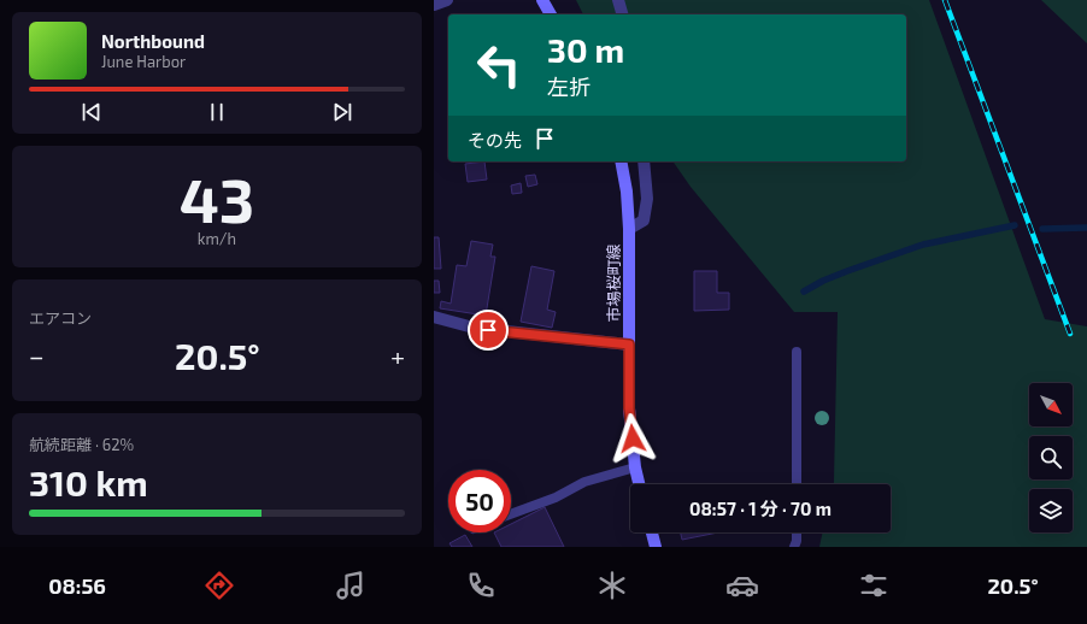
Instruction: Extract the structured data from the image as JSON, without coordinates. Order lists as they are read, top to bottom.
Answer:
{
  "streets": {
    "main road": ["市場桜町線"]
  },
  "north": "bottom right",
  "page": {
    "turn": ["30 m", "左折"],
    "song": ["Northbound", "June Harbor"],
    "then": "その先",
    "tile": [
      ["43", "km/h"],
      "エアコン",
      ["航続距離 · 62%", "310 km"]
    ],
    "heat": ["−", "20.5°", "+"],
    "limit": "50",
    "trip": "08:57 · 1 分 · 70 m",
    "tabs": ["08:56", "20.5°"]
  }
}
